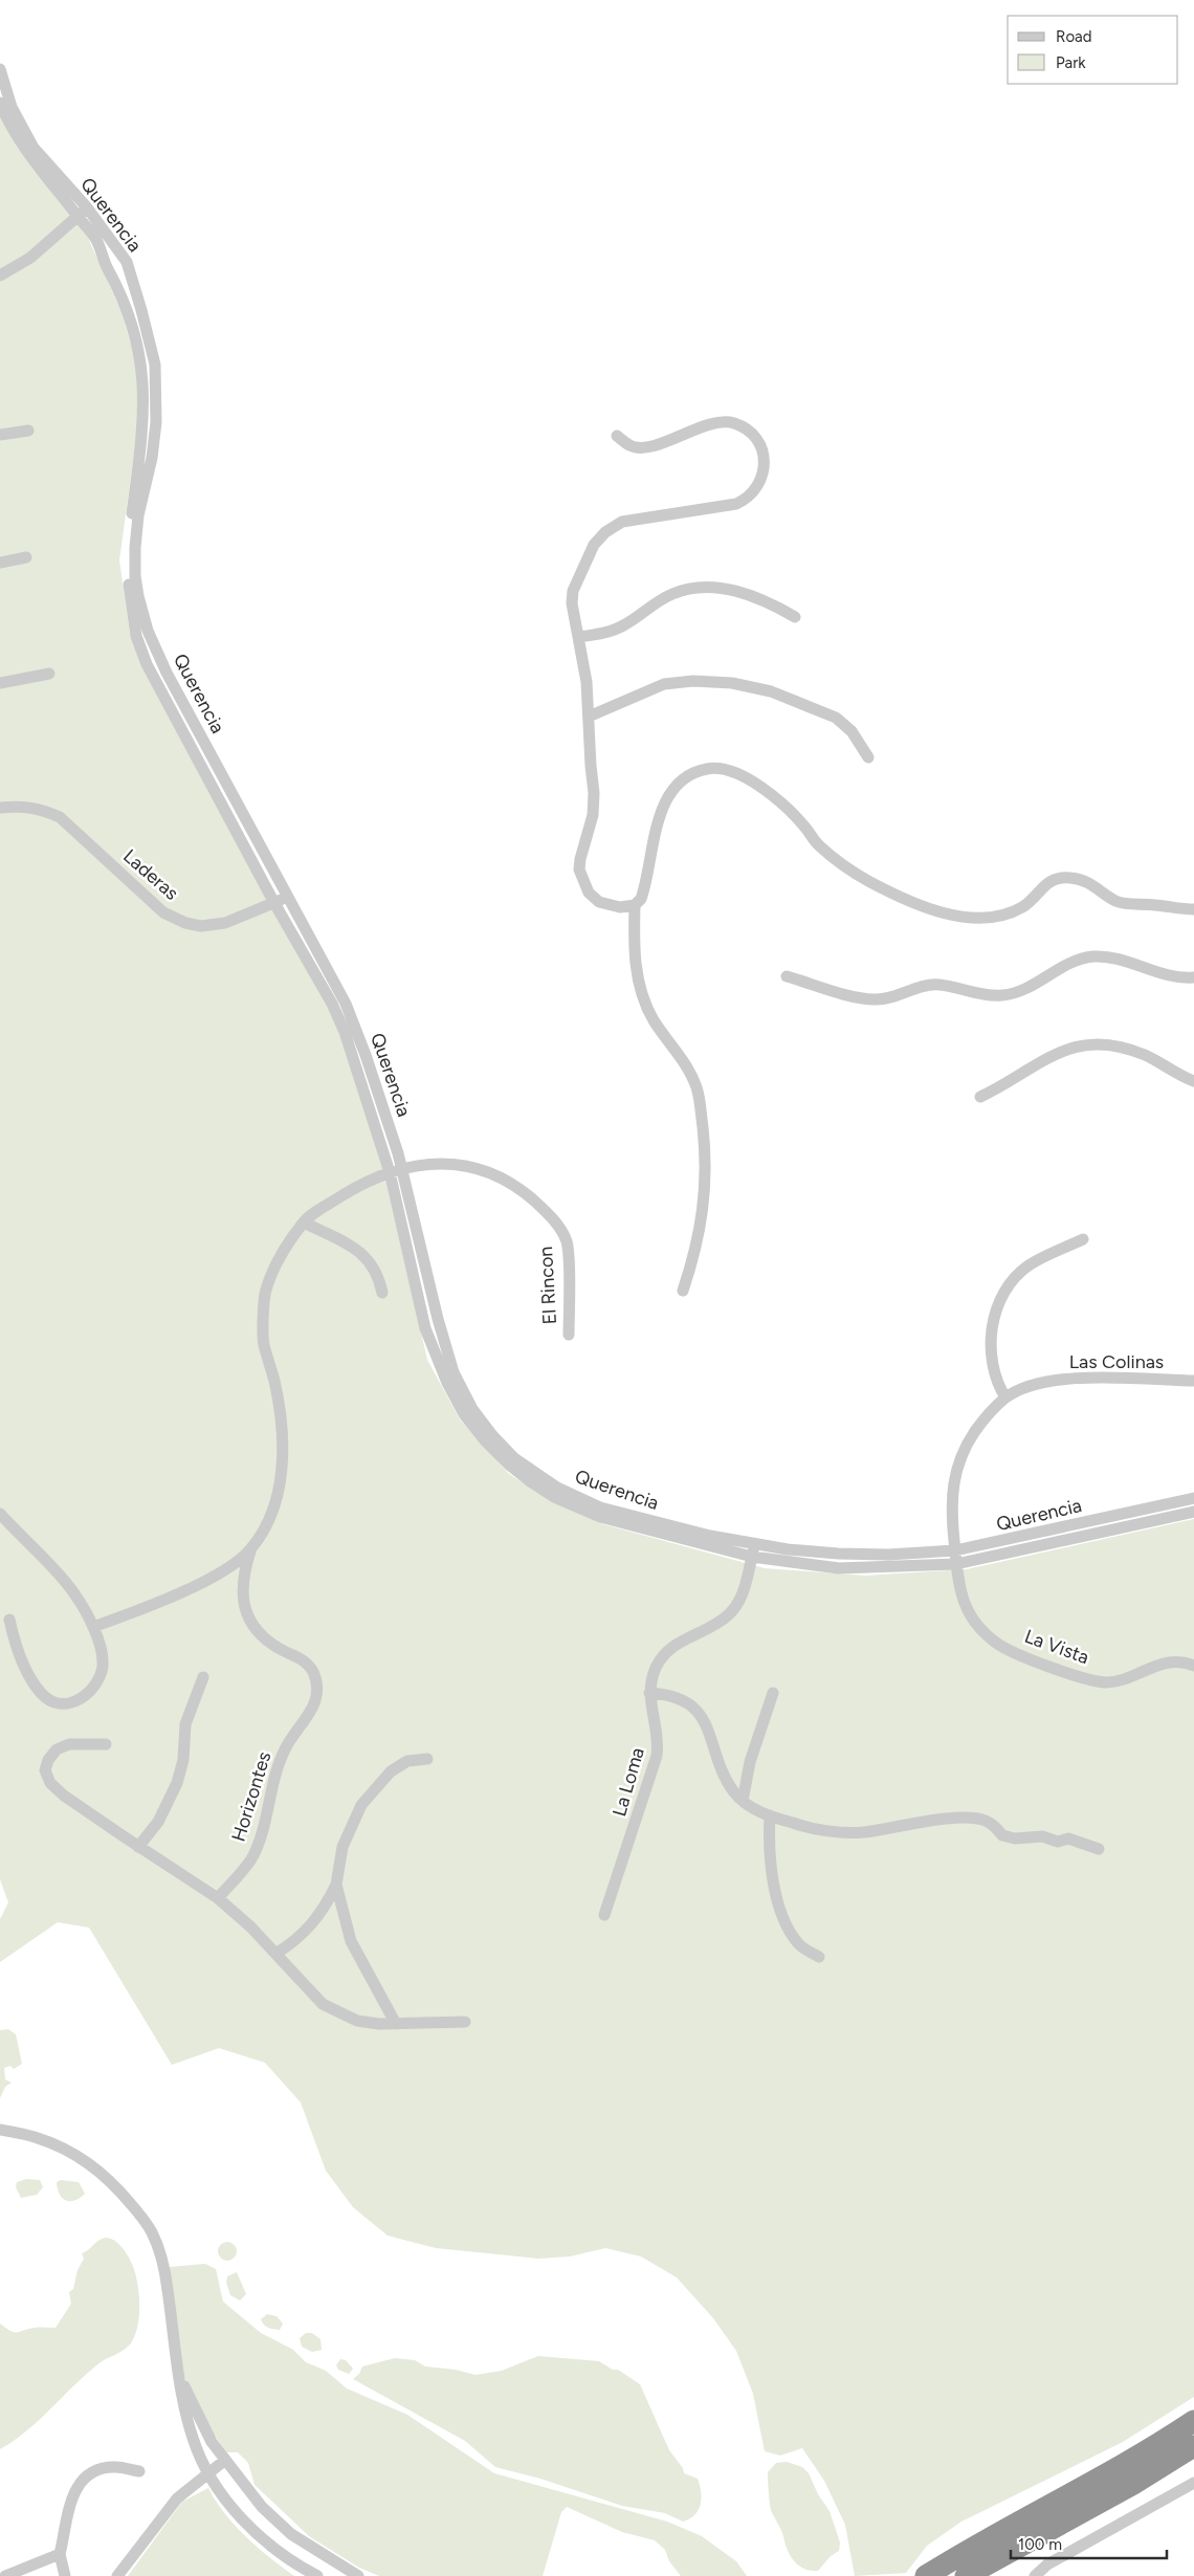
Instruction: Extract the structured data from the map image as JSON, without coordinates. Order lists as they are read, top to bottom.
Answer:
{
  "streets": {
    "street": [
      "Querencia",
      "Laderas",
      "El Rincon",
      "Las Colinas",
      "La Vista",
      "La Loma",
      "Horizontes"
    ]
  },
  "crossings": [
    ["Querencia", "Laderas"],
    ["Querencia", "El Rincon"],
    ["Querencia", "Las Colinas"],
    ["Querencia", "La Vista"],
    ["Querencia", "La Loma"],
    ["El Rincon", "Horizontes"],
    ["Las Colinas", "La Vista"]
  ],
  "legend": ["Road", "Park"],
  "scale_bar": "100 m"
}
